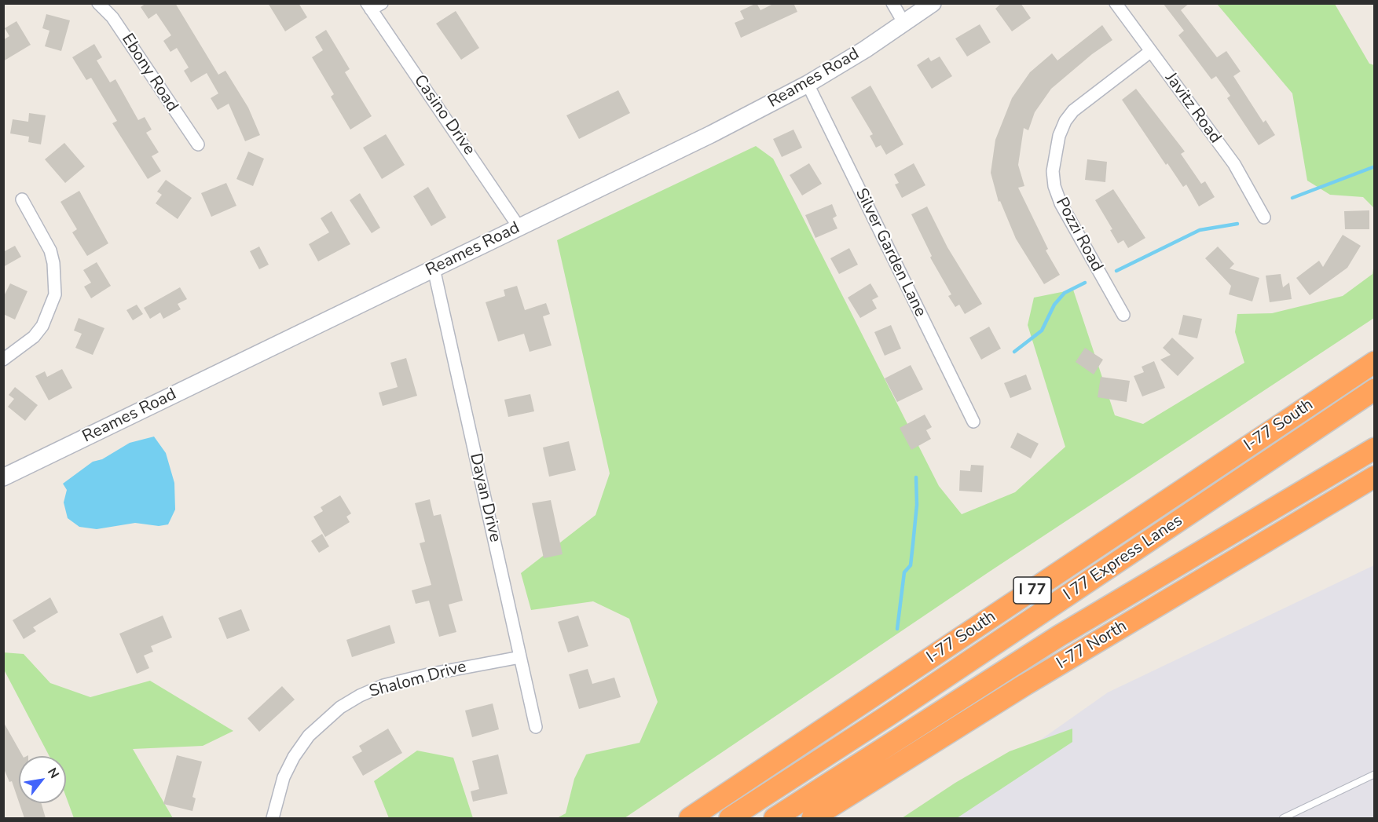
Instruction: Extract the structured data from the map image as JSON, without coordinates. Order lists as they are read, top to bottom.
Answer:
{
  "streets": {
    "highway": [
      "I-77 South",
      "I 77 Express Lanes",
      "I 77",
      "I-77 North"
    ],
    "main road": ["Reames Road"],
    "street": [
      "Ebony Road",
      "Javitz Road",
      "Casino Drive",
      "Pozzi Road",
      "Silver Garden Lane",
      "Dayan Drive",
      "Shalom Drive"
    ]
  },
  "crossings": [
    ["Reames Road", "Casino Drive"],
    ["Reames Road", "Silver Garden Lane"],
    ["Reames Road", "Dayan Drive"],
    ["Javitz Road", "Pozzi Road"],
    ["Dayan Drive", "Shalom Drive"]
  ],
  "north": "top right"
}
